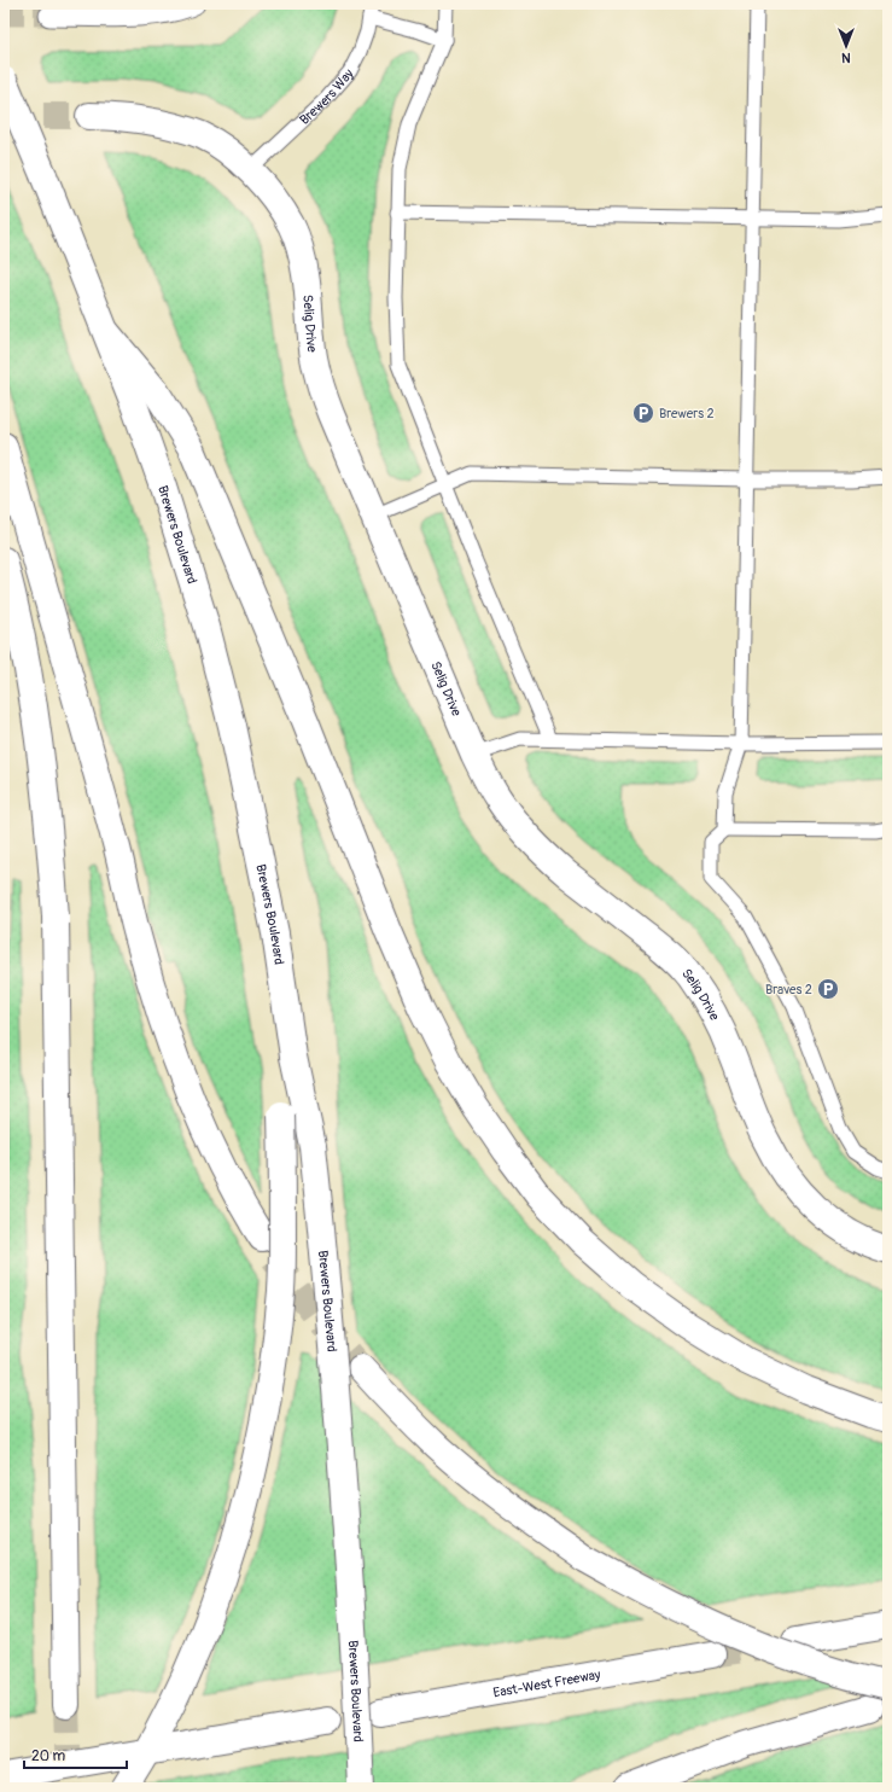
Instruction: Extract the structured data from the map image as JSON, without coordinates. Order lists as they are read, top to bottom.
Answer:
{
  "streets": {
    "main road": ["Selig Drive", "Brewers Boulevard", "East-West Freeway"],
    "lane": ["Brewers Way"]
  },
  "crossings": [
    ["Brewers Way", "Selig Drive"]
  ],
  "places": {
    "parking": ["Brewers 2", "Braves 2"]
  },
  "scale_bar": "20 m",
  "north": "bottom"
}
